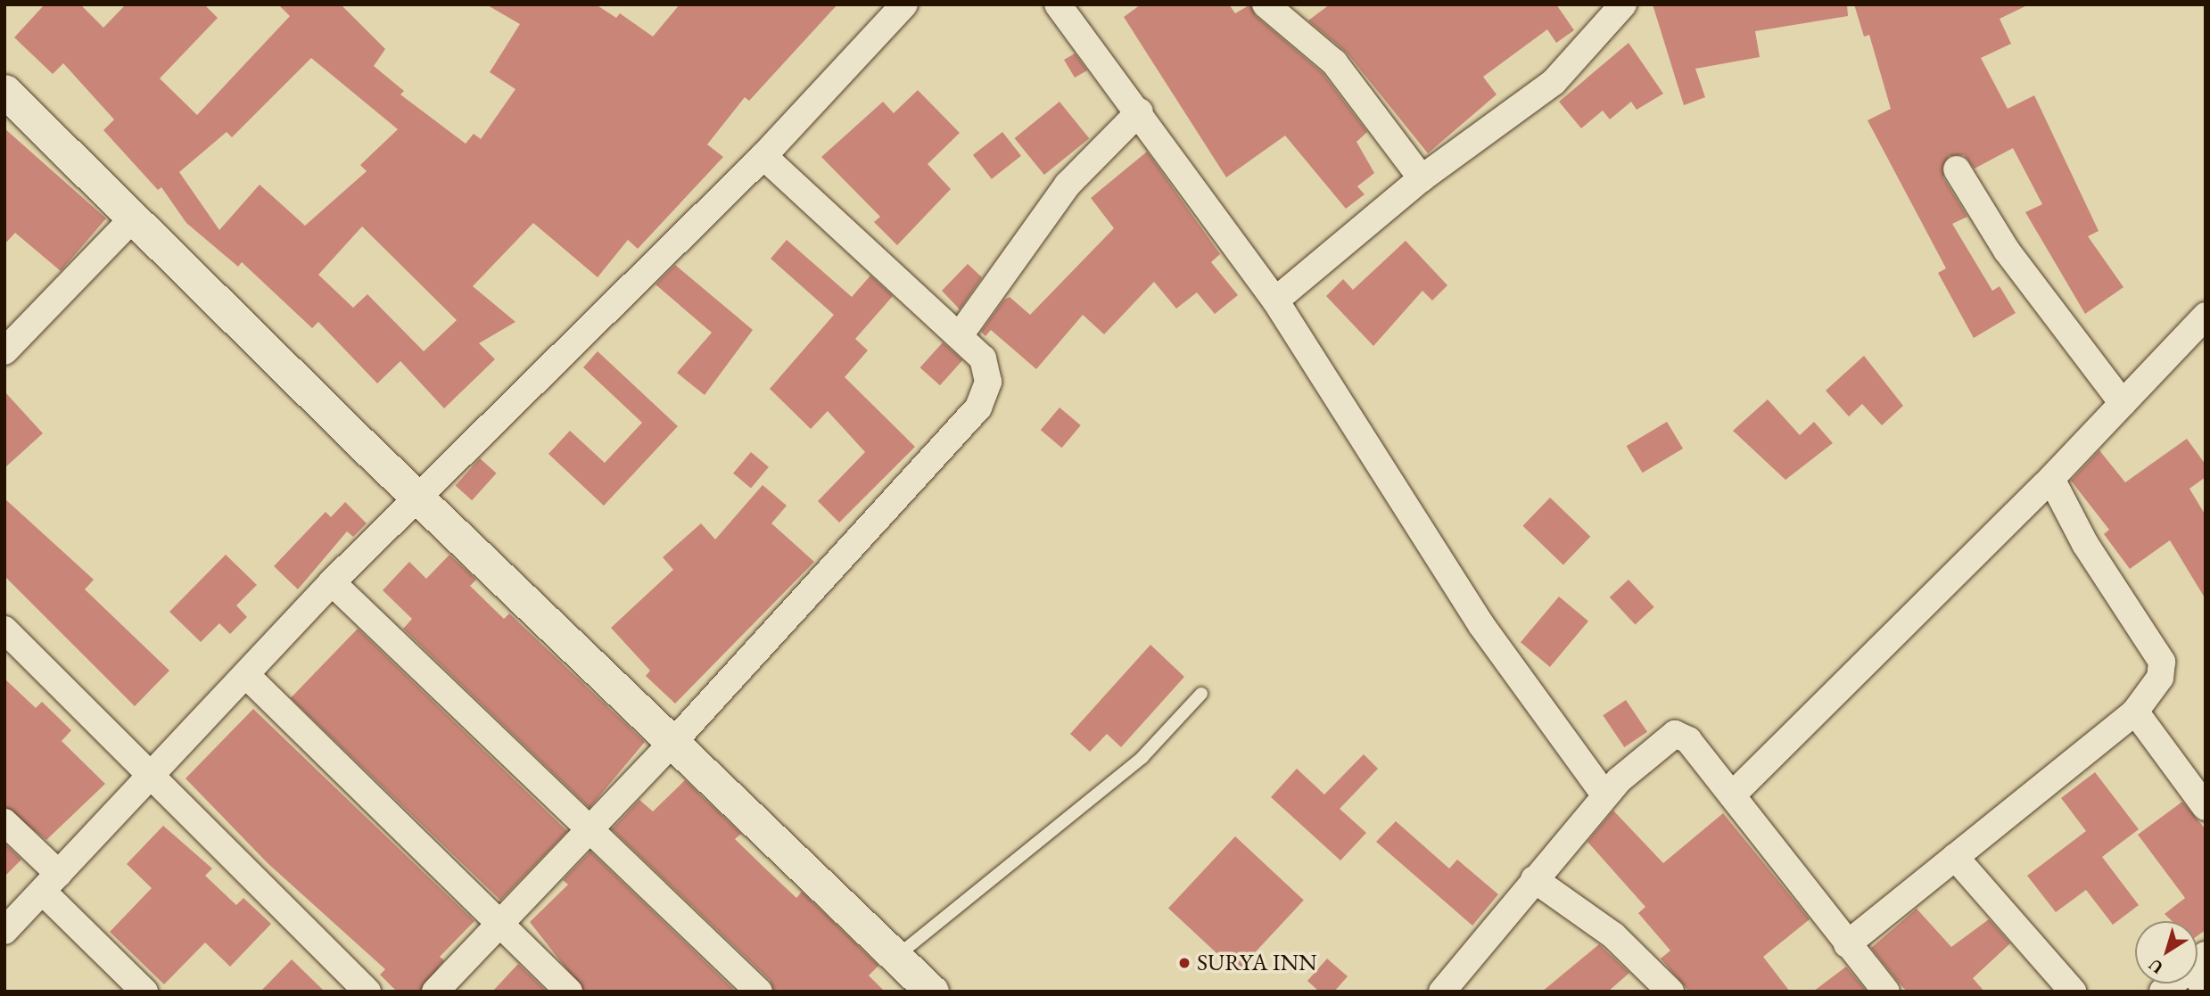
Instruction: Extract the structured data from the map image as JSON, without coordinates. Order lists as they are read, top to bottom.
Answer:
{
  "places": ["SURYA INN"],
  "north": "bottom left"
}
